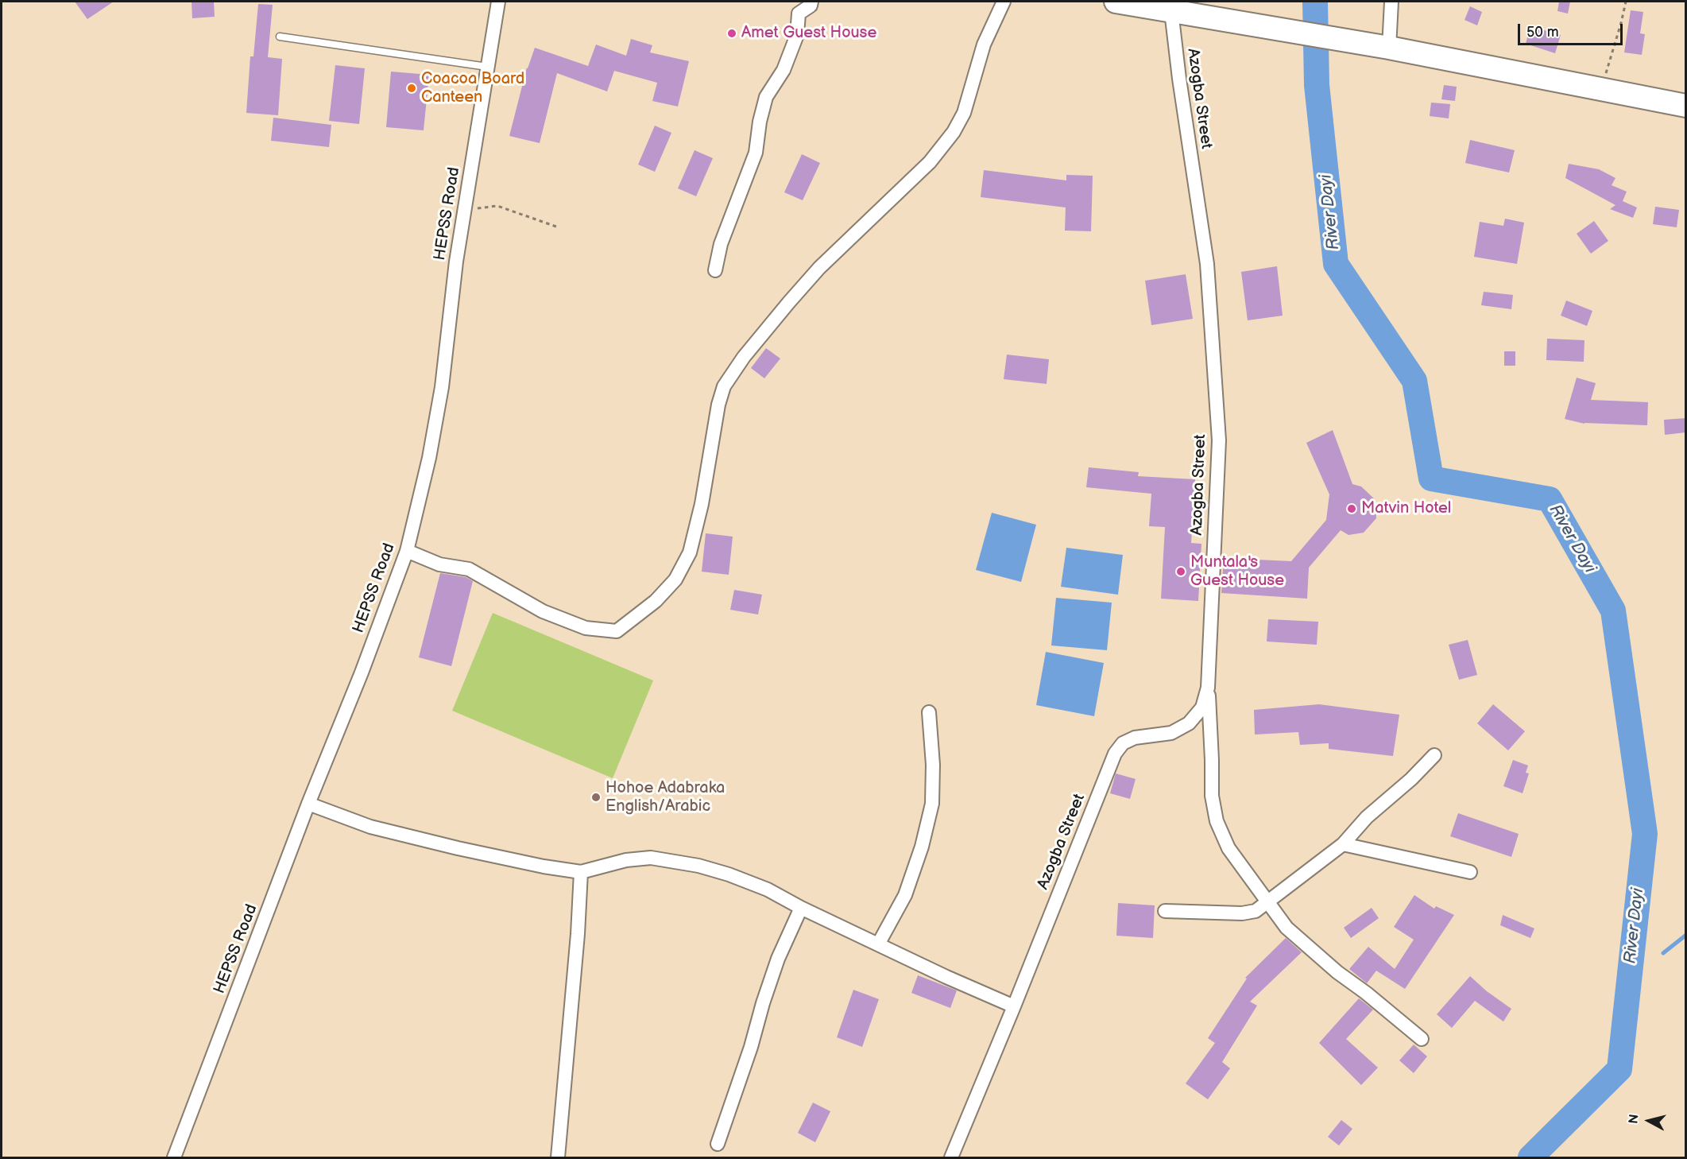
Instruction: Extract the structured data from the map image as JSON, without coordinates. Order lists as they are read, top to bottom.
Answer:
{
  "streets": {
    "street": ["Azogba Street", "HEPSS Road"]
  },
  "water": ["River Dayi"],
  "places": [
    "Amet Guest House",
    "Coacoa Board Canteen",
    "Matvin Hotel",
    "Muntala's Guest House",
    "Hohoe Adabraka English/Arabic"
  ],
  "scale_bar": "50 m",
  "north": "left"
}
